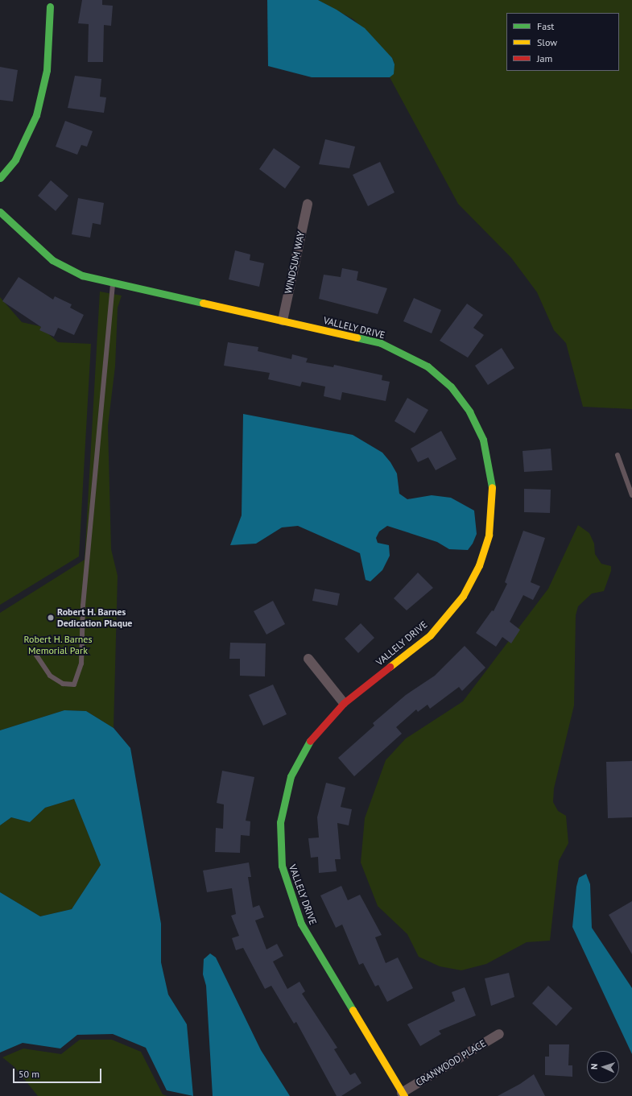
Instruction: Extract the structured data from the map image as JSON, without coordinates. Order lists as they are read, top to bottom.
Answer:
{
  "streets": {
    "street": ["WINDSUM WAY", "VALLELY DRIVE", "CRANWOOD PLACE"]
  },
  "crossings": [
    ["WINDSUM WAY", "VALLELY DRIVE"],
    ["VALLELY DRIVE", "CRANWOOD PLACE"]
  ],
  "parks": ["Robert H. Barnes Memorial Park"],
  "places": ["Robert H. Barnes Dedication Plaque"],
  "legend": ["Fast", "Slow", "Jam"],
  "scale_bar": "50 m",
  "north": "left"
}
